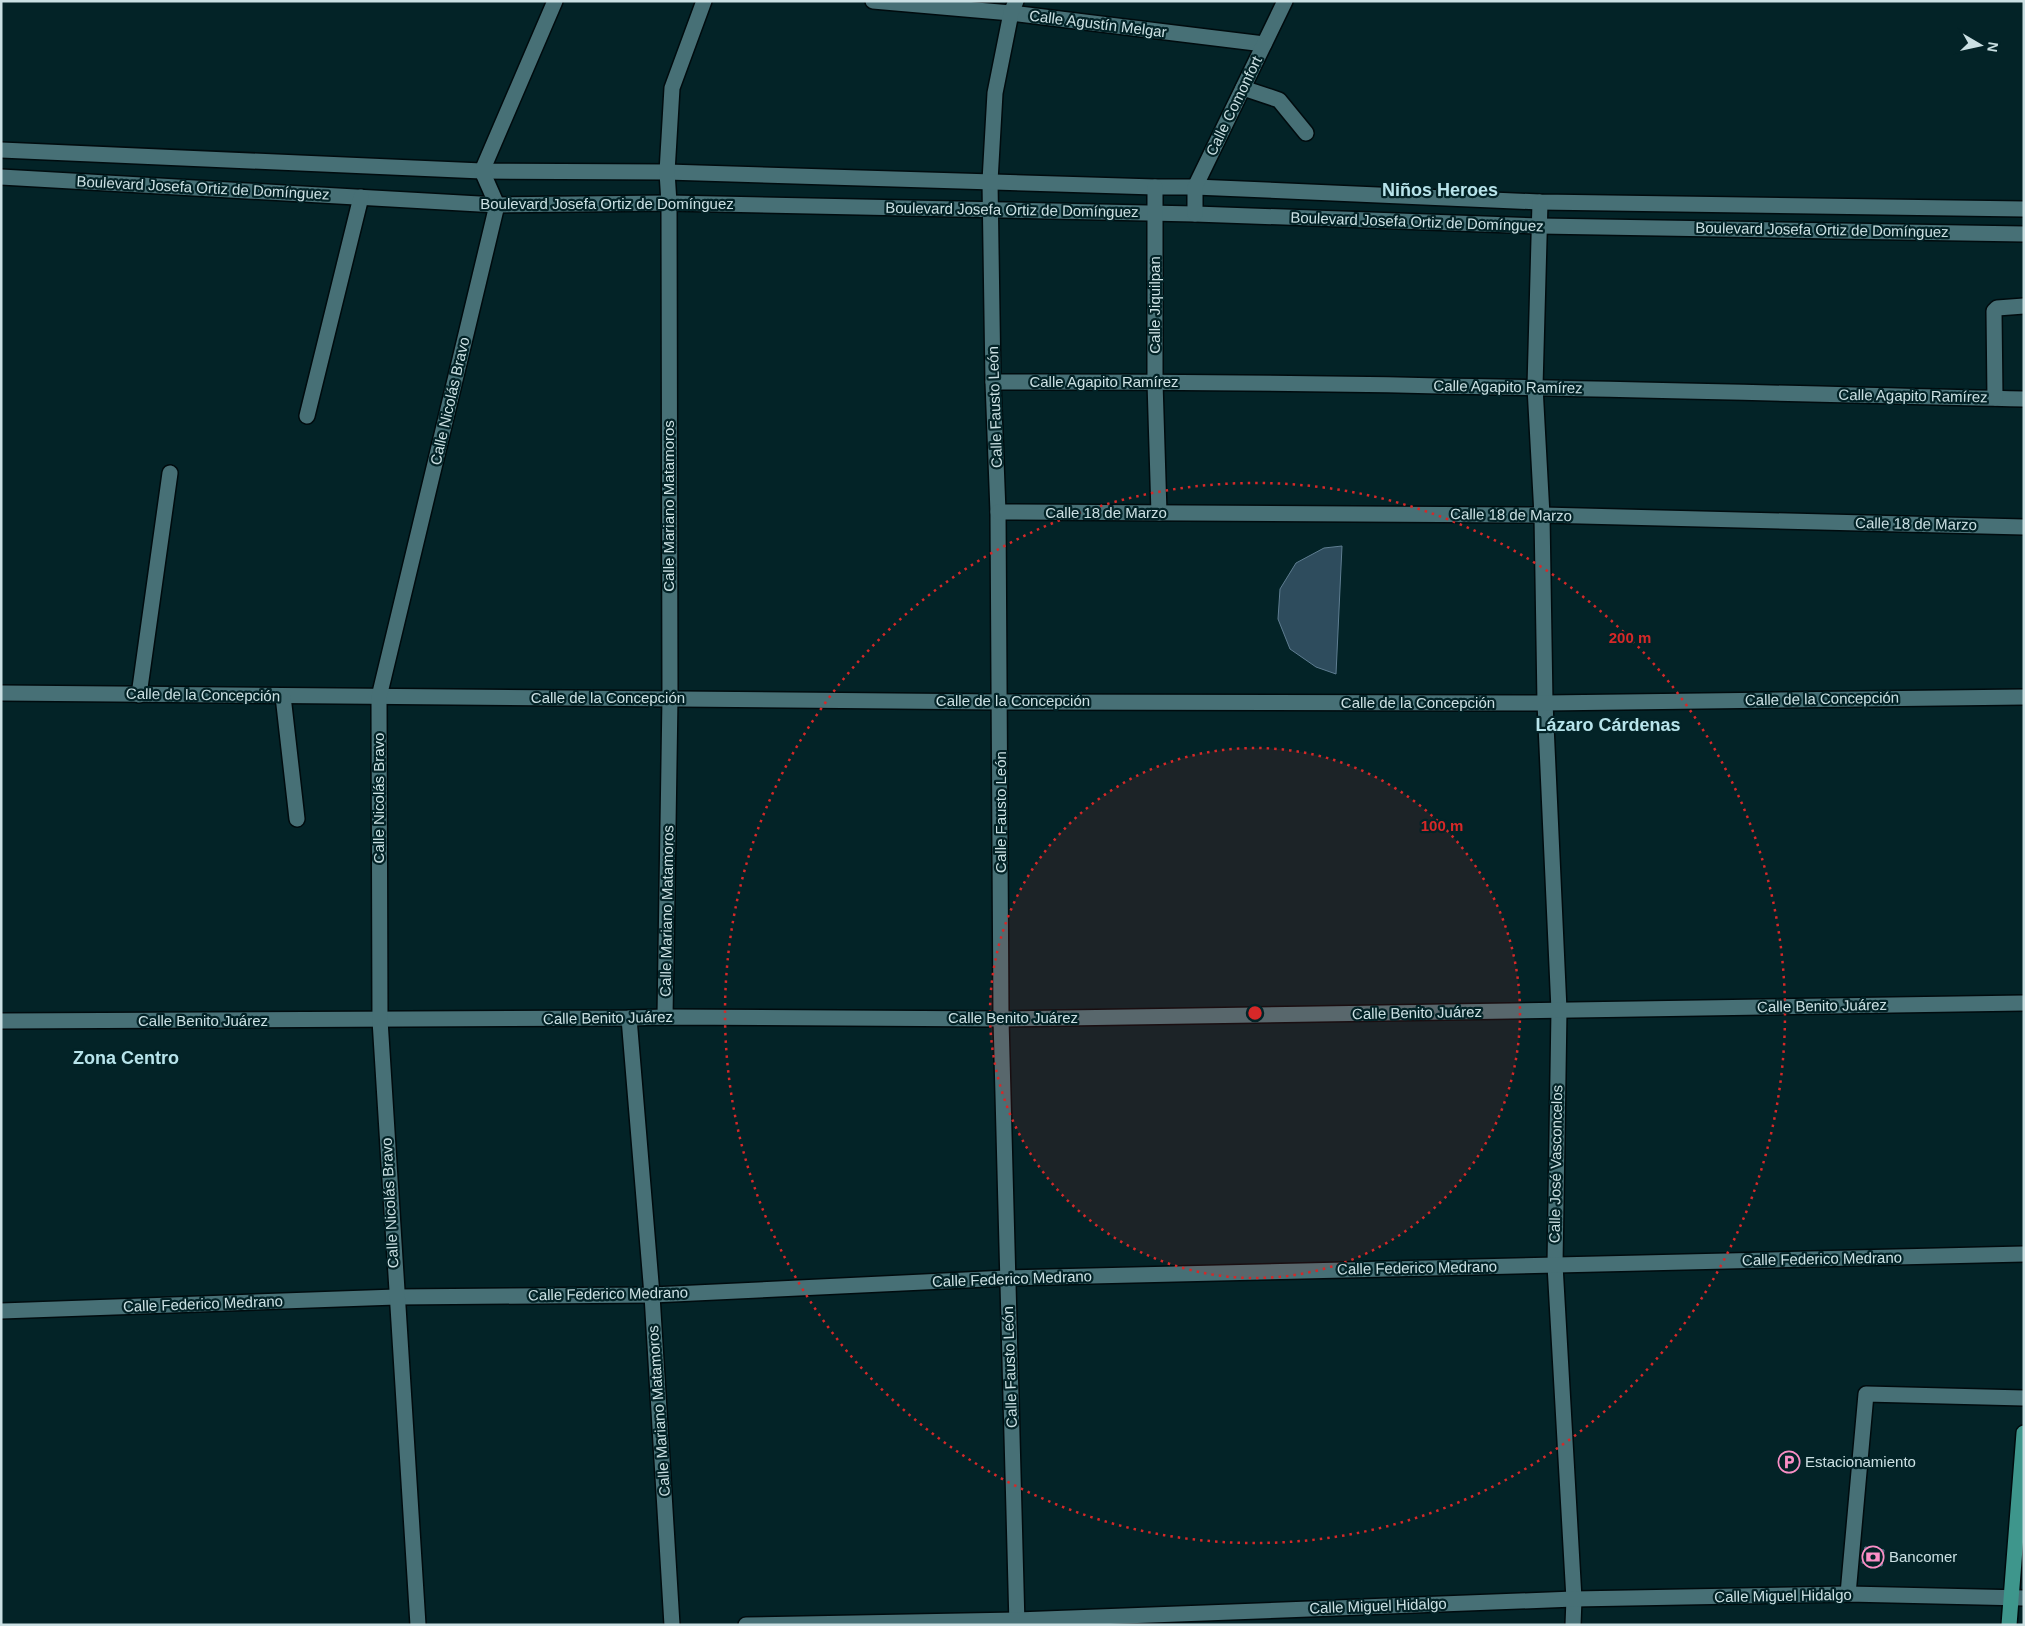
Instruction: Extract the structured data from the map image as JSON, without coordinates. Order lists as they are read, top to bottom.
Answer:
{
  "streets": {
    "street": [
      "Calle Agustín Melgar",
      "Calle Comonfort",
      "Boulevard Josefa Ortiz de Domínguez",
      "Calle Jiquilpan",
      "Calle Agapito Ramírez",
      "Calle Nicolás Bravo",
      "Calle Fausto León",
      "Calle Mariano Matamoros",
      "Calle 18 de Marzo",
      "Calle de la Concepción",
      "Calle Benito Juárez",
      "Calle José Vasconcelos",
      "Calle Federico Medrano",
      "Calle Miguel Hidalgo"
    ]
  },
  "crossings": [
    ["Calle Agustín Melgar", "Calle Comonfort"],
    ["Calle Agustín Melgar", "Calle Fausto León"],
    ["Calle Comonfort", "Boulevard Josefa Ortiz de Domínguez"],
    ["Boulevard Josefa Ortiz de Domínguez", "Calle Jiquilpan"],
    ["Boulevard Josefa Ortiz de Domínguez", "Calle Nicolás Bravo"],
    ["Boulevard Josefa Ortiz de Domínguez", "Calle Fausto León"],
    ["Boulevard Josefa Ortiz de Domínguez", "Calle Mariano Matamoros"],
    ["Boulevard Josefa Ortiz de Domínguez", "Calle José Vasconcelos"],
    ["Calle Jiquilpan", "Calle Agapito Ramírez"],
    ["Calle Jiquilpan", "Calle 18 de Marzo"],
    ["Calle Agapito Ramírez", "Calle Fausto León"],
    ["Calle Agapito Ramírez", "Calle José Vasconcelos"],
    ["Calle Nicolás Bravo", "Calle de la Concepción"],
    ["Calle Nicolás Bravo", "Calle Benito Juárez"],
    ["Calle Nicolás Bravo", "Calle Federico Medrano"],
    ["Calle Fausto León", "Calle 18 de Marzo"],
    ["Calle Fausto León", "Calle de la Concepción"],
    ["Calle Fausto León", "Calle Benito Juárez"],
    ["Calle Fausto León", "Calle Federico Medrano"],
    ["Calle Fausto León", "Calle Miguel Hidalgo"],
    ["Calle Mariano Matamoros", "Calle de la Concepción"],
    ["Calle Mariano Matamoros", "Calle Benito Juárez"],
    ["Calle Mariano Matamoros", "Calle Federico Medrano"],
    ["Calle 18 de Marzo", "Calle José Vasconcelos"],
    ["Calle de la Concepción", "Calle José Vasconcelos"],
    ["Calle Benito Juárez", "Calle José Vasconcelos"],
    ["Calle José Vasconcelos", "Calle Federico Medrano"],
    ["Calle José Vasconcelos", "Calle Miguel Hidalgo"]
  ],
  "districts": ["Niños Heroes", "Lázaro Cárdenas", "Zona Centro"],
  "places": {
    "parking": ["Estacionamiento"],
    "bank": ["Bancomer"]
  },
  "north": "right",
  "rings": ["200 m", "100 m"]
}
